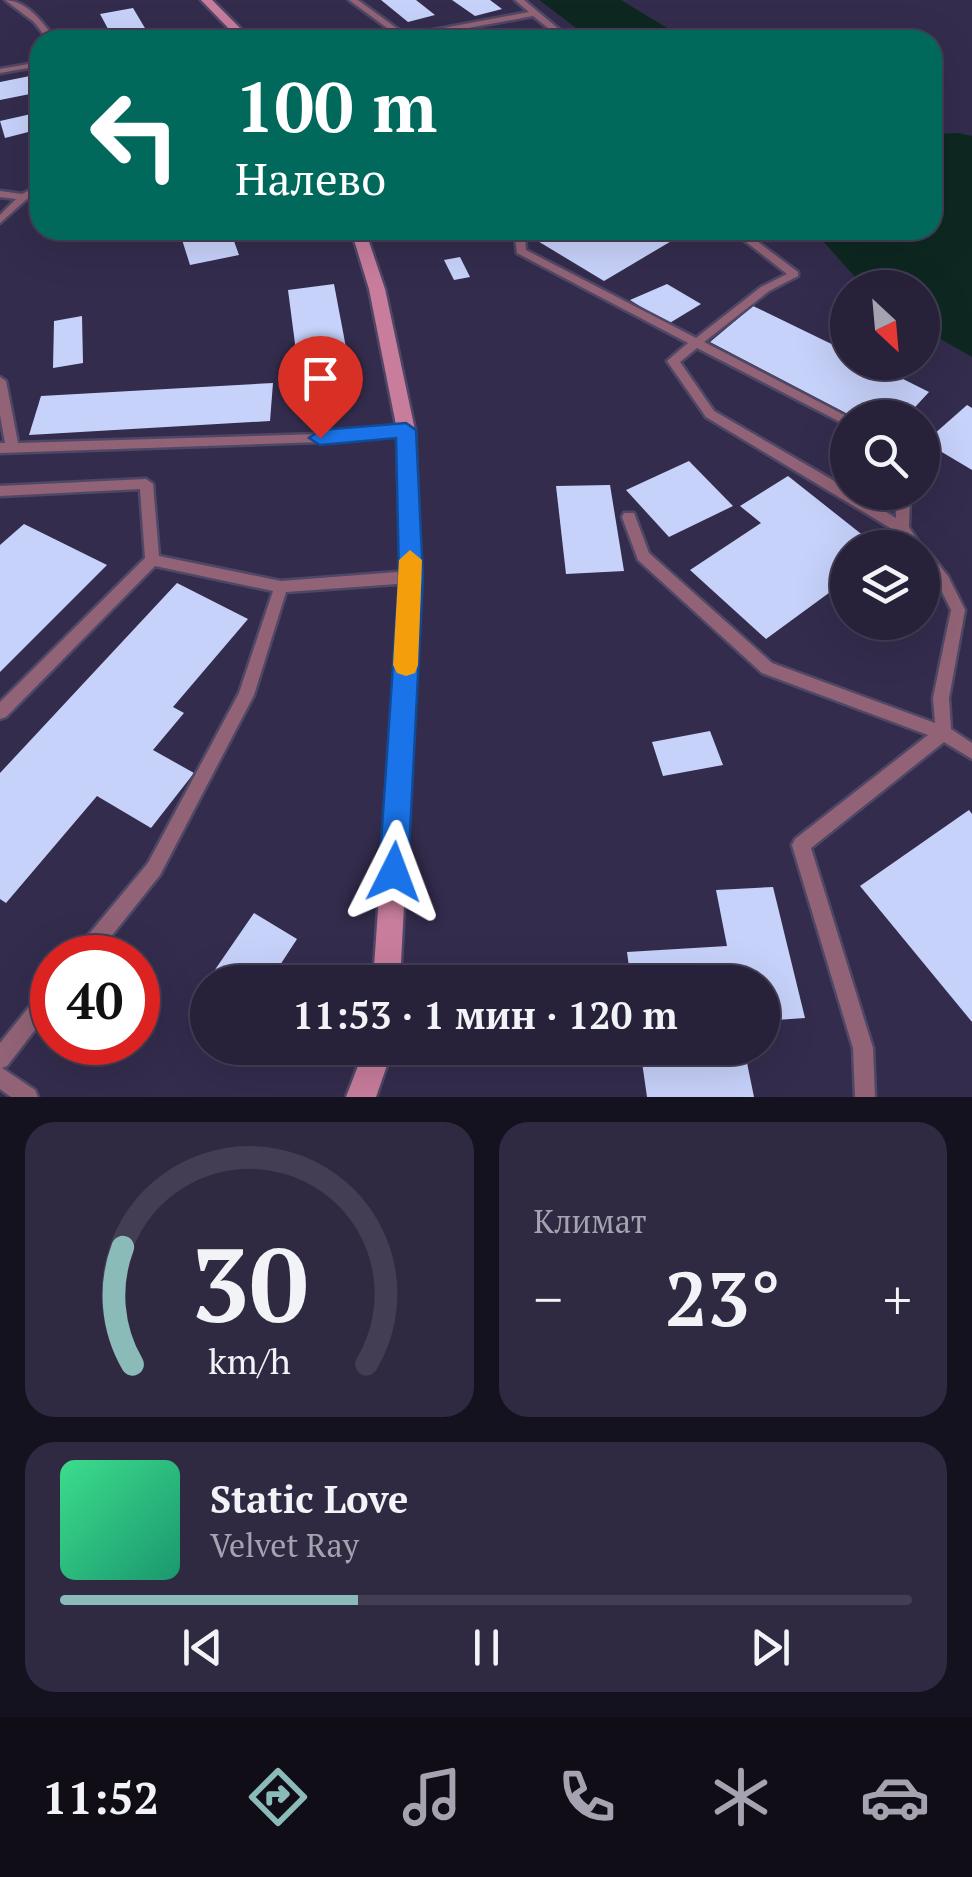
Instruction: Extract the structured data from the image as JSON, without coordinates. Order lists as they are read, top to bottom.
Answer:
{
  "north": "bottom right",
  "page": {
    "turn": ["100 m", "Налево"],
    "limit": "40",
    "trip": "11:53 · 1 мин · 120 m",
    "tile": "Климат",
    "heat": ["−", "23°", "+"],
    "song": ["Static Love", "Velvet Ray"],
    "tabs": "11:52",
    "gauge": ["30", "km/h"]
  }
}
